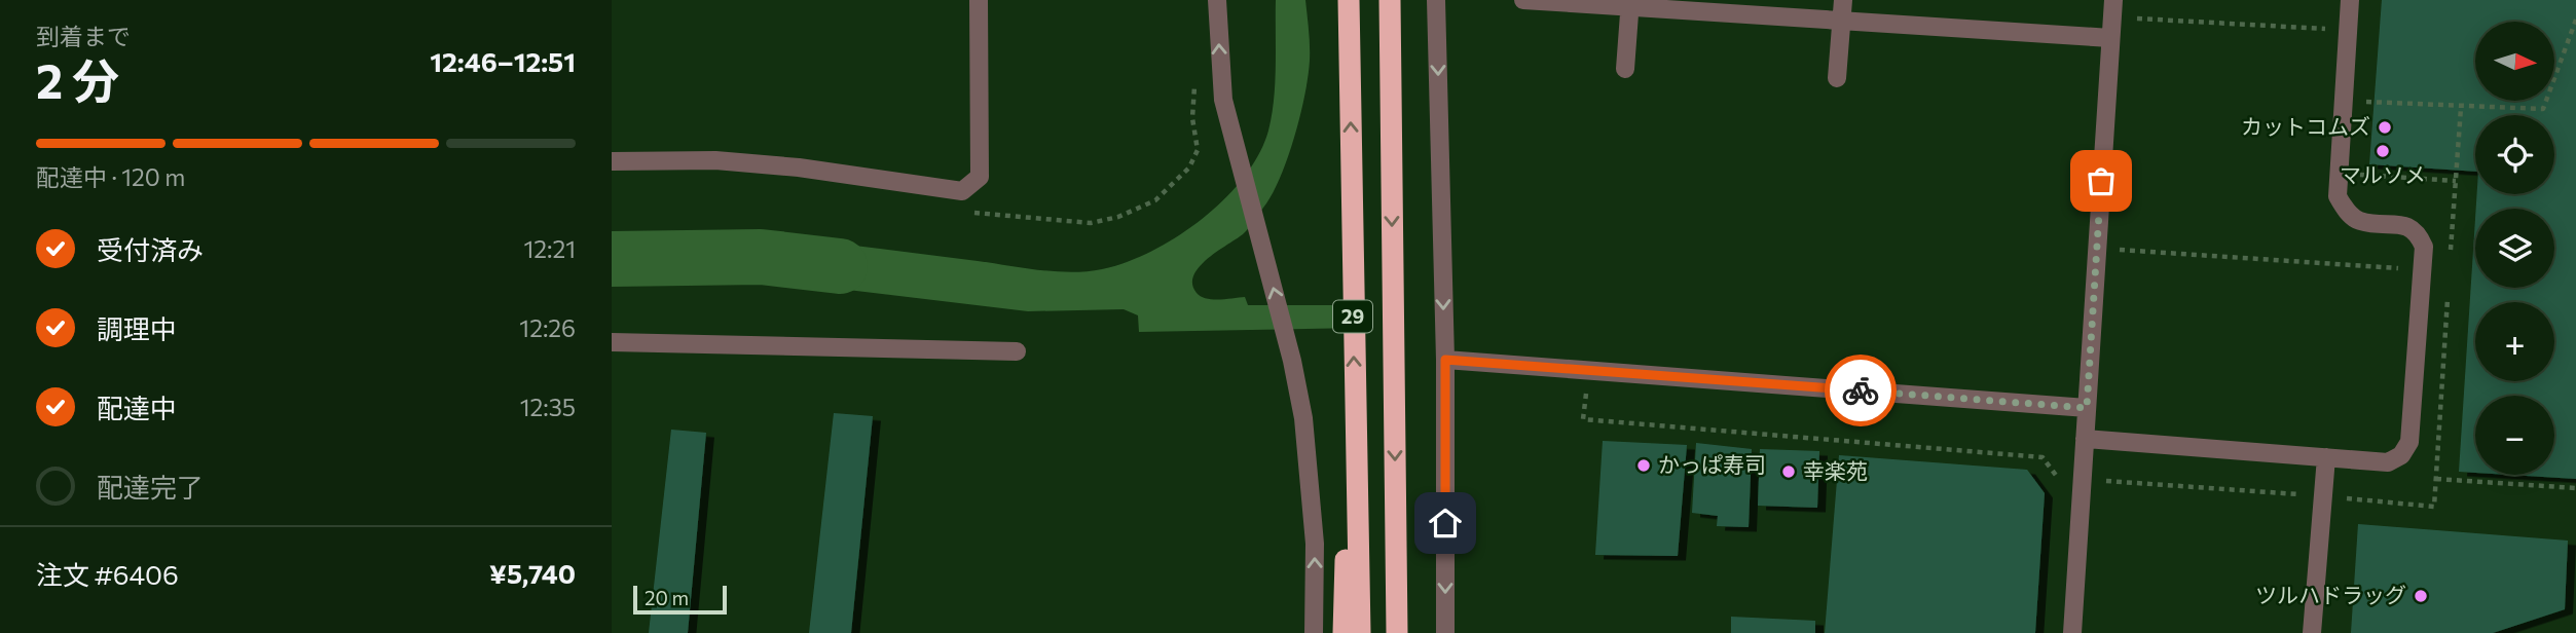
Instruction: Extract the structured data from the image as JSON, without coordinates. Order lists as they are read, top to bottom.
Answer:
{
  "streets": {
    "highway": ["29"]
  },
  "places": [
    "カットコムズ",
    "マルソメ",
    "かっぱ寿司",
    "幸楽苑",
    "ツルハドラッグ"
  ],
  "scale_bar": "20 m",
  "north": "right",
  "page": {
    "heading": ["2 分", "到着まで", "12:46–12:51"],
    "panel": ["注文 #6406", "¥5,740"],
    "map_buttons": ["+", "−"],
    "bar": "配達中 · 120 m",
    "list": [
      ["受付済み", "12:21"],
      ["調理中", "12:26"],
      ["配達中", "12:35"],
      "配達完了"
    ],
    "scale": "20 m"
  }
}
